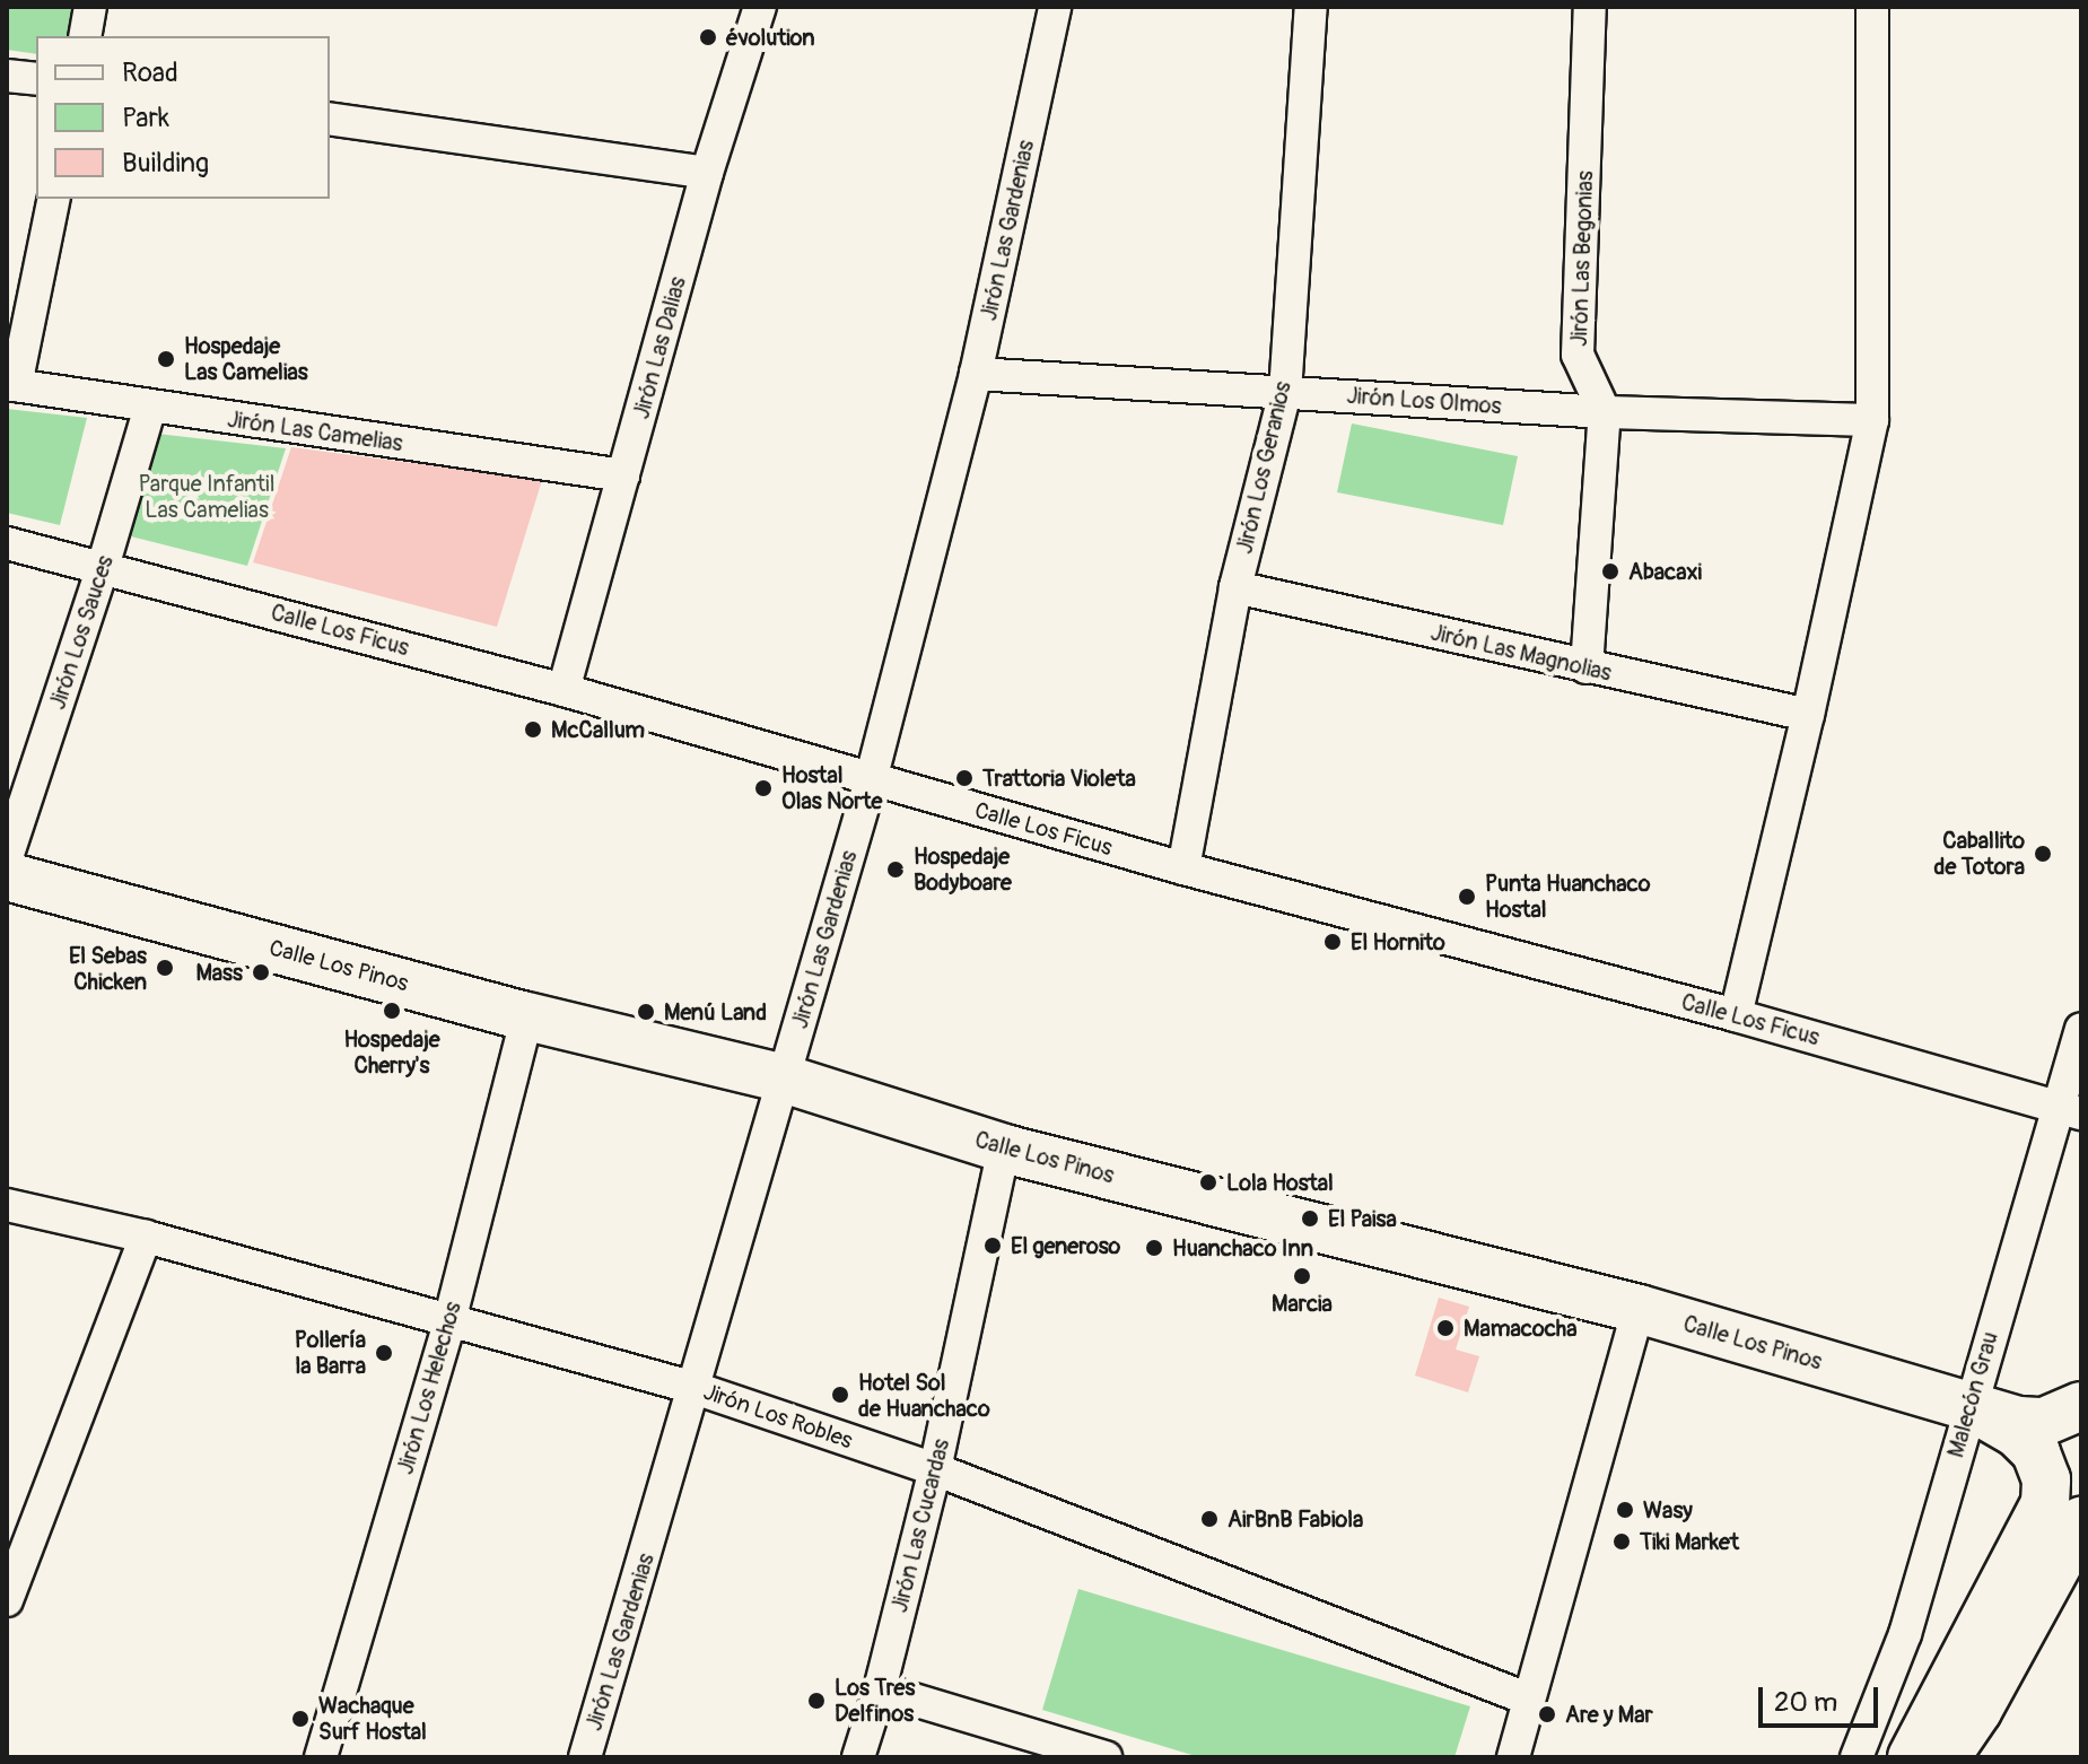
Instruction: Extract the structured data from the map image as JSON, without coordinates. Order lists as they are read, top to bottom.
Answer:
{
  "streets": {
    "main road": ["Calle Los Pinos"],
    "street": [
      "Jirón Las Gardenias",
      "Jirón Las Begonias",
      "Jirón Las Dalias",
      "Jirón Los Olmos",
      "Jirón Las Camelias",
      "Jirón Los Geranios",
      "Calle Los Ficus",
      "Jirón Los Sauces",
      "Jirón Las Magnolias",
      "Jirón Los Helechos",
      "Malecón Grau",
      "Jirón Los Robles",
      "Jirón Las Cucardas"
    ]
  },
  "crossings": [
    ["Jirón Las Gardenias", "Jirón Los Olmos"],
    ["Jirón Las Gardenias", "Calle Los Ficus"],
    ["Jirón Las Gardenias", "Calle Los Pinos"],
    ["Jirón Las Gardenias", "Jirón Los Robles"],
    ["Jirón Las Begonias", "Jirón Los Olmos"],
    ["Jirón Las Begonias", "Jirón Las Magnolias"],
    ["Jirón Las Dalias", "Jirón Las Camelias"],
    ["Jirón Las Dalias", "Calle Los Ficus"],
    ["Jirón Los Olmos", "Jirón Los Geranios"],
    ["Jirón Las Camelias", "Jirón Los Sauces"],
    ["Jirón Los Geranios", "Calle Los Ficus"],
    ["Jirón Los Geranios", "Jirón Las Magnolias"],
    ["Calle Los Ficus", "Jirón Los Sauces"],
    ["Calle Los Ficus", "Malecón Grau"],
    ["Calle Los Pinos", "Jirón Los Helechos"],
    ["Calle Los Pinos", "Malecón Grau"],
    ["Calle Los Pinos", "Jirón Las Cucardas"],
    ["Jirón Los Helechos", "Jirón Los Robles"],
    ["Jirón Los Robles", "Jirón Las Cucardas"]
  ],
  "parks": ["Parque Infantil Las Camelias"],
  "places": [
    "évolution",
    "Hospedaje Las Camelias",
    "Abacaxi",
    "McCallum",
    "Trattoria Violeta",
    "Hostal Olas Norte",
    "Caballito de Totora",
    "Hospedaje Bodyboare",
    "Punta Huanchaco Hostal",
    "El Hornito",
    "El Sebas Chicken",
    "Mass",
    "Hospedaje Cherry's",
    "Menú Land",
    "Lola Hostal",
    "El Paisa",
    "El generoso",
    "Huanchaco Inn",
    "Marcia",
    "Mamacocha",
    "Pollería la Barra",
    "Hotel Sol de Huanchaco",
    "Wasy",
    "AirBnB Fabiola",
    "Tiki Market",
    "Los Tres Delfinos",
    "Are y Mar",
    "Wachaque Surf Hostal"
  ],
  "legend": ["Road", "Park", "Building"],
  "scale_bar": "20 m"
}
